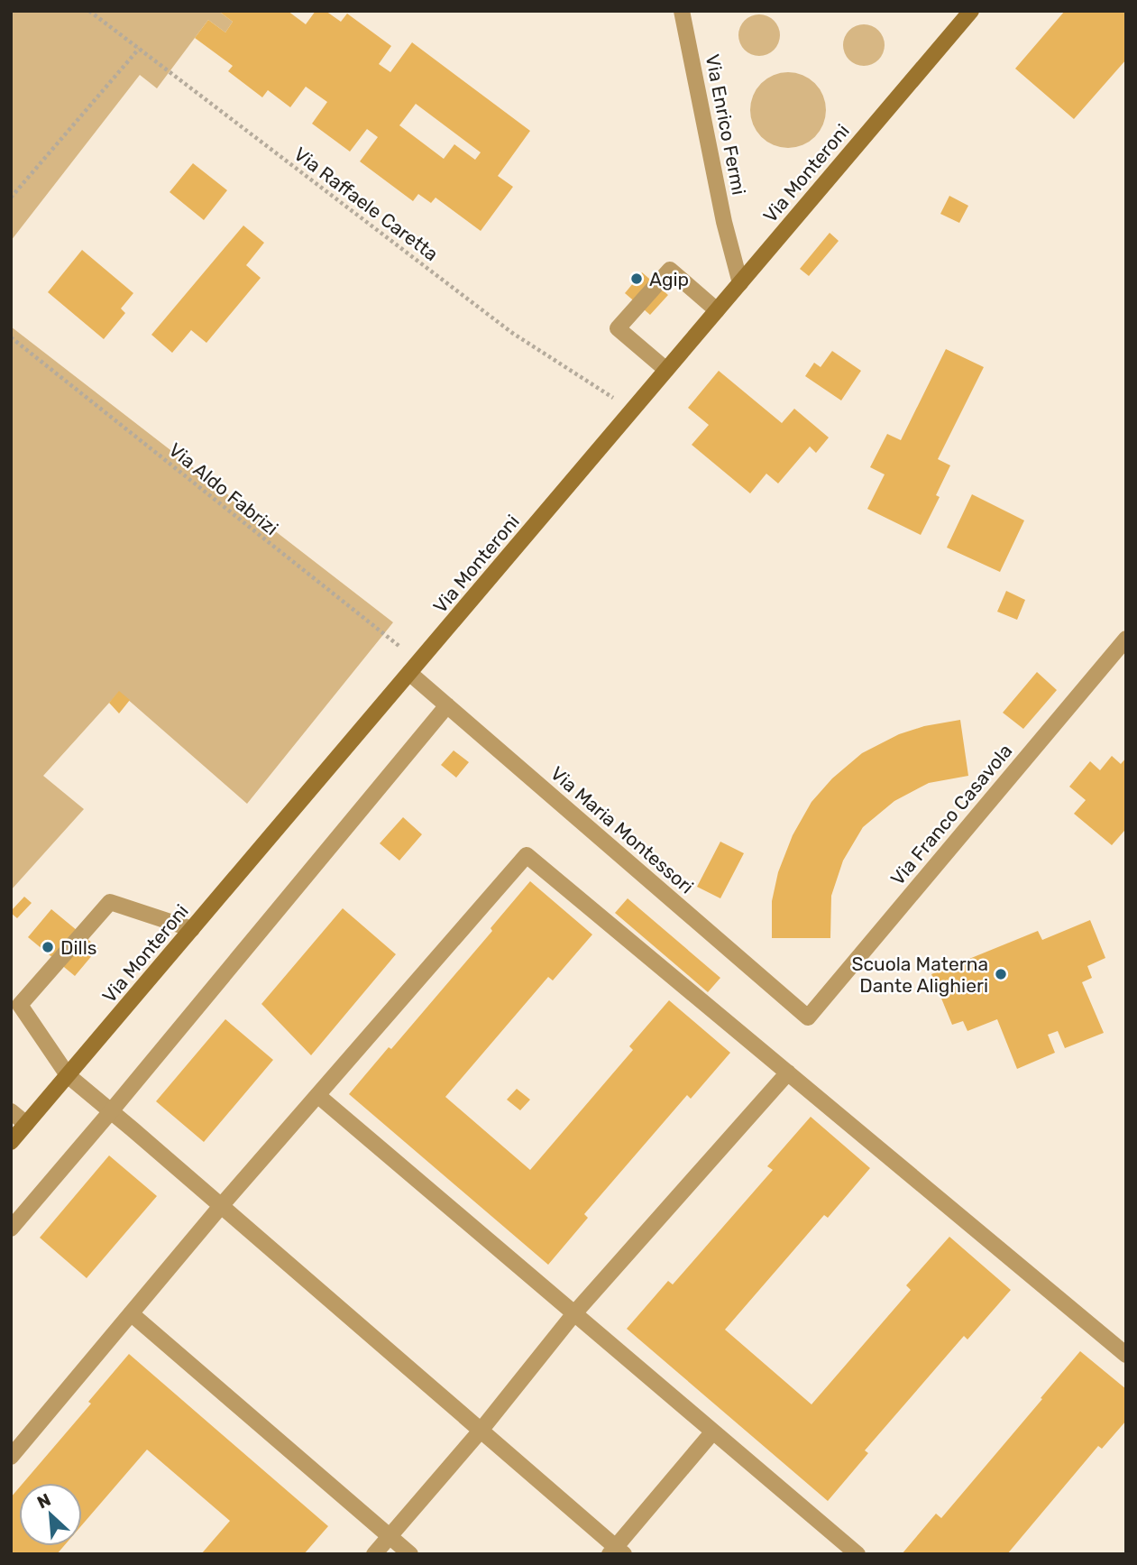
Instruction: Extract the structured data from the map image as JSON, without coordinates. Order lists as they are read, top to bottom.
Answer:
{
  "streets": {
    "main road": ["Via Monteroni"],
    "street": ["Via Enrico Fermi", "Via Franco Casavola", "Via Maria Montessori"],
    "path": ["Via Raffaele Caretta", "Via Aldo Fabrizi"]
  },
  "crossings": [
    ["Via Enrico Fermi", "Via Monteroni"],
    ["Via Monteroni", "Via Raffaele Caretta"],
    ["Via Monteroni", "Via Aldo Fabrizi"],
    ["Via Monteroni", "Via Maria Montessori"],
    ["Via Aldo Fabrizi", "Via Maria Montessori"],
    ["Via Franco Casavola", "Via Maria Montessori"]
  ],
  "places": ["Agip", "Dills", "Scuola Materna Dante Alighieri"],
  "north": "top left"
}
